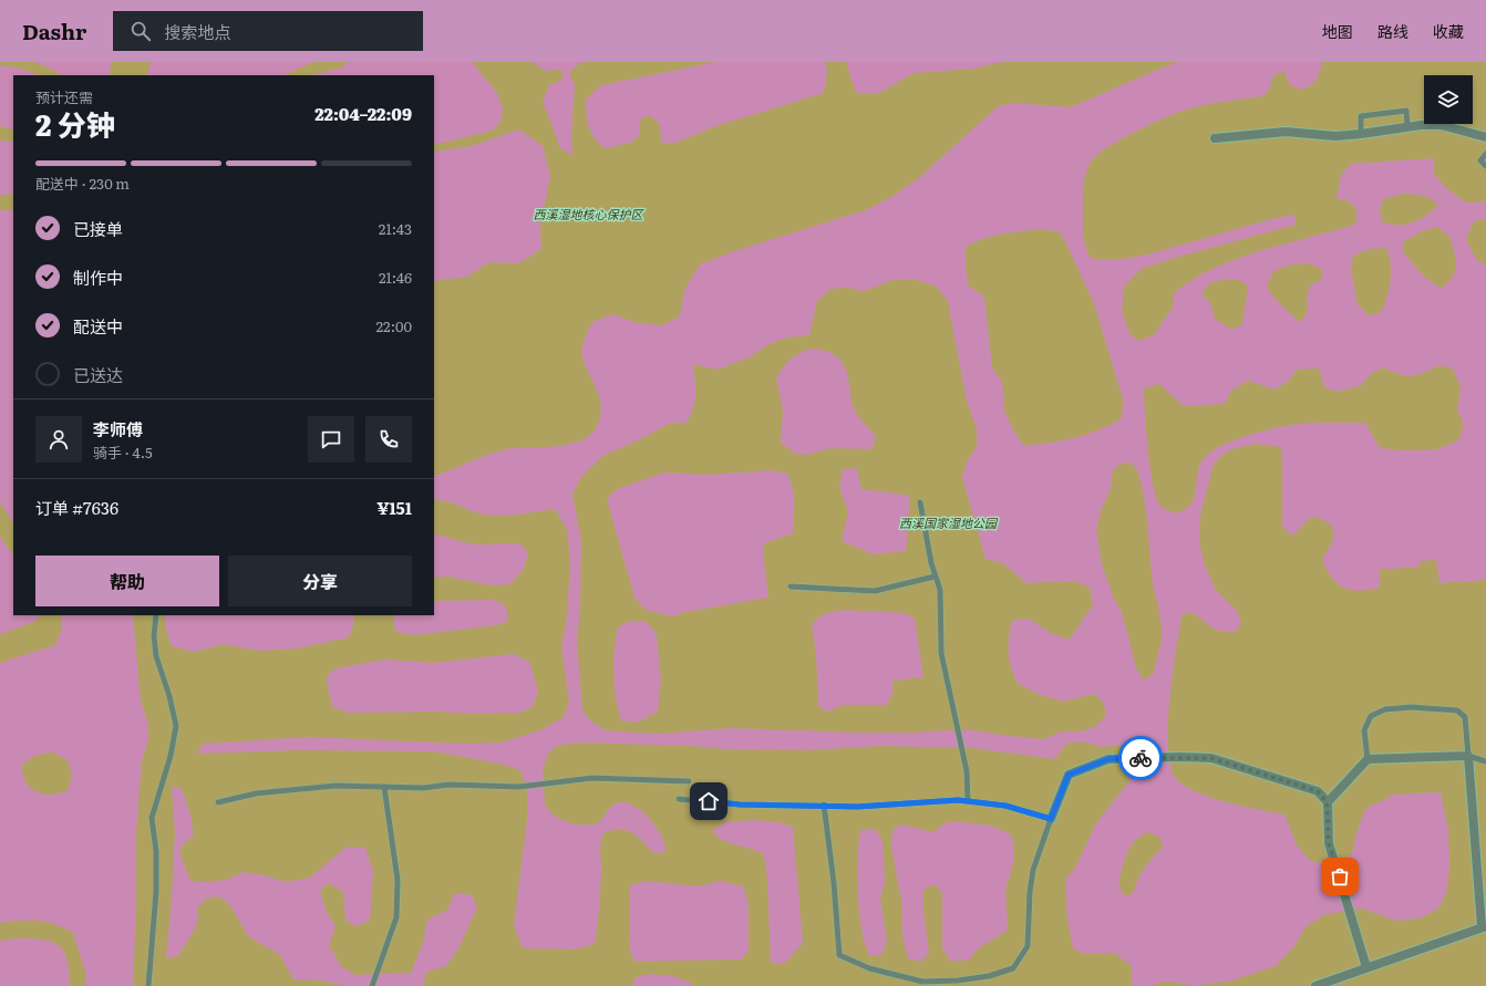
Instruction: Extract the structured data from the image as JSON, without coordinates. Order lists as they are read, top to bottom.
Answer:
{
  "parks": ["西溪湿地核心保护区", "西溪国家湿地公园"],
  "page": {
    "header": "Dashr",
    "search": "搜索地点",
    "nav": ["地图", "路线", "收藏"],
    "heading": ["2 分钟", "预计还需", "22:04–22:09"],
    "panel": [
      "李师傅",
      "骑手 · 4.5",
      "订单 #7636",
      "¥151"
    ],
    "bar": "配送中 · 230 m",
    "list": [
      ["已接单", "21:43"],
      ["制作中", "21:46"],
      ["配送中", "22:00"],
      "已送达"
    ],
    "buttons": ["帮助", "分享"]
  }
}
